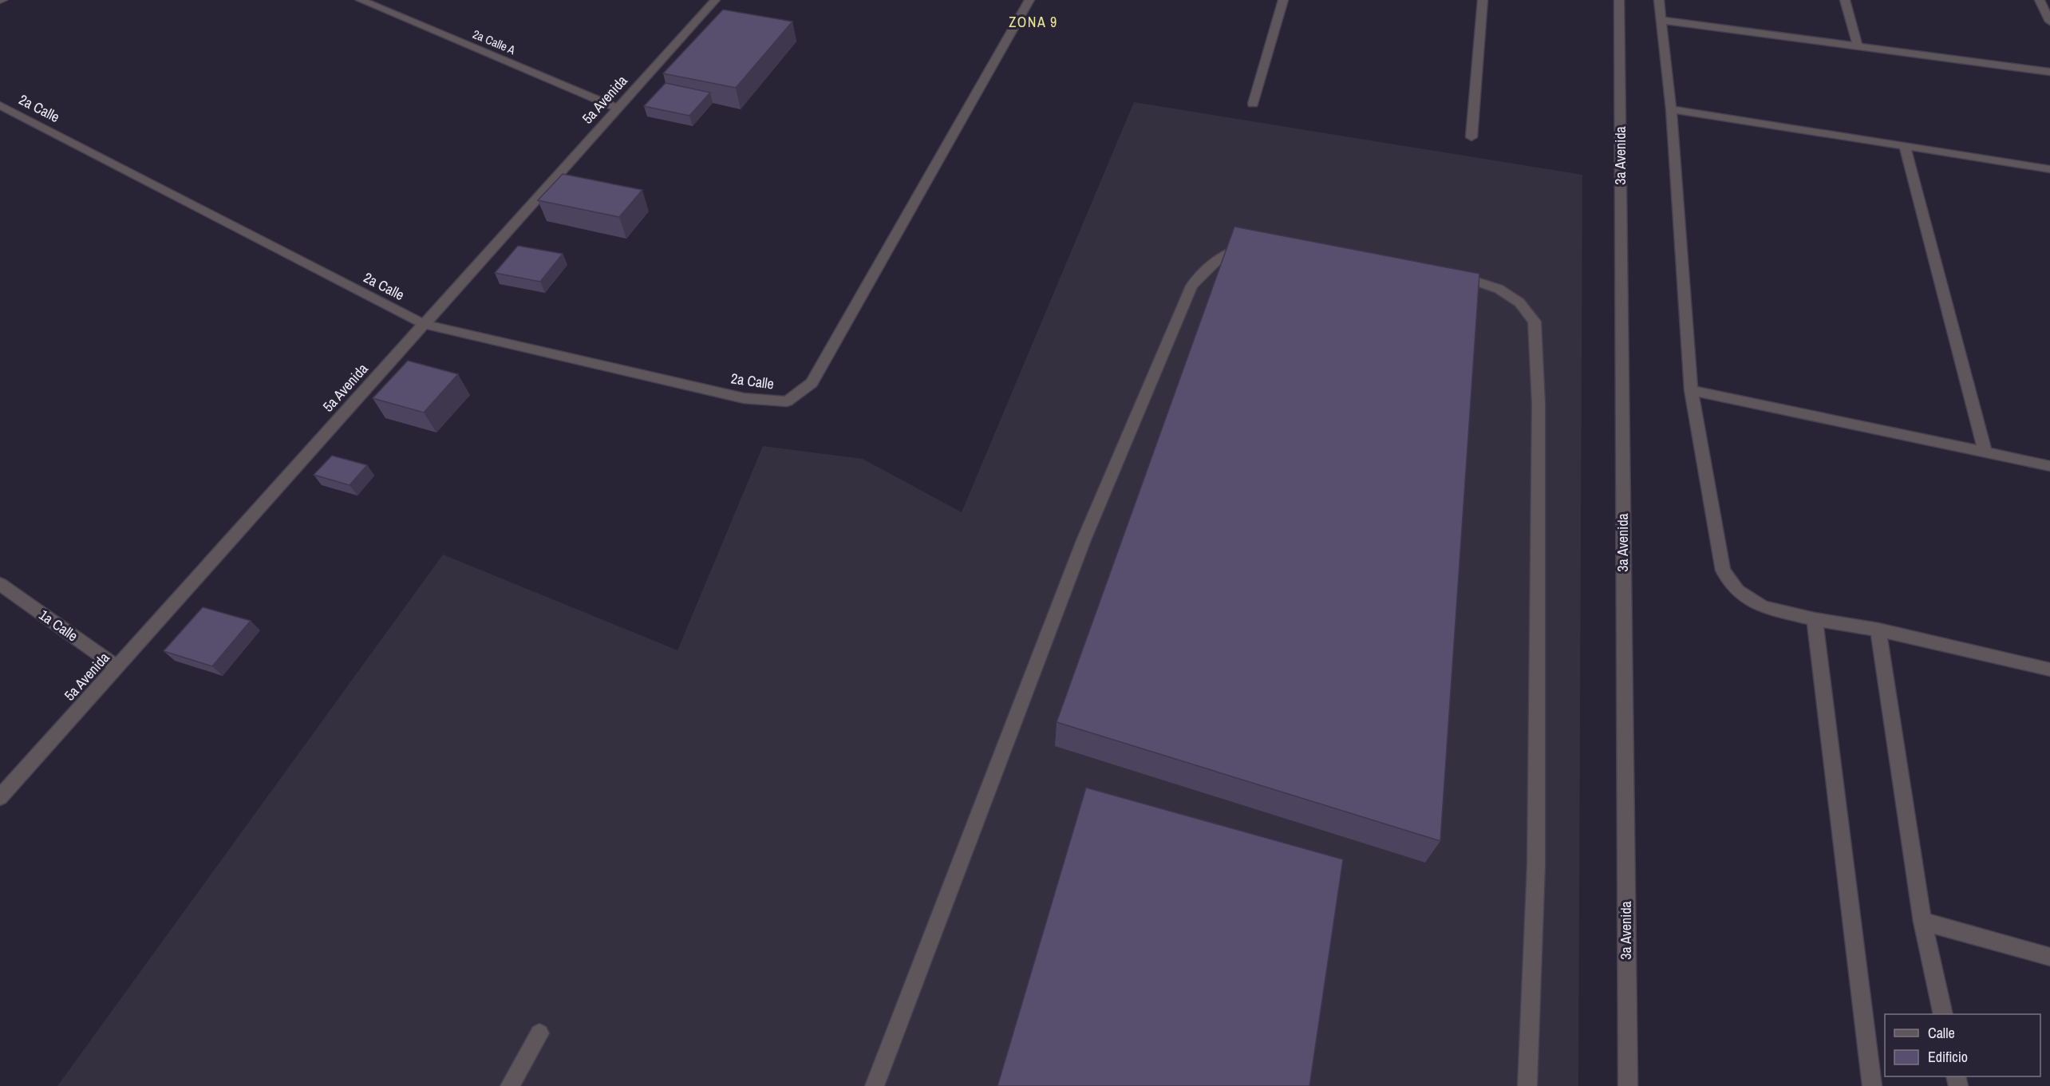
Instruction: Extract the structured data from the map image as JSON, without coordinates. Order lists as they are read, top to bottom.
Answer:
{
  "streets": {
    "street": [
      "2a Calle A",
      "5a Avenida",
      "2a Calle",
      "3a Avenida",
      "1a Calle"
    ]
  },
  "crossings": [
    ["2a Calle A", "5a Avenida"],
    ["5a Avenida", "2a Calle"],
    ["5a Avenida", "1a Calle"]
  ],
  "districts": ["ZONA 9"],
  "legend": ["Calle", "Edificio"]
}
